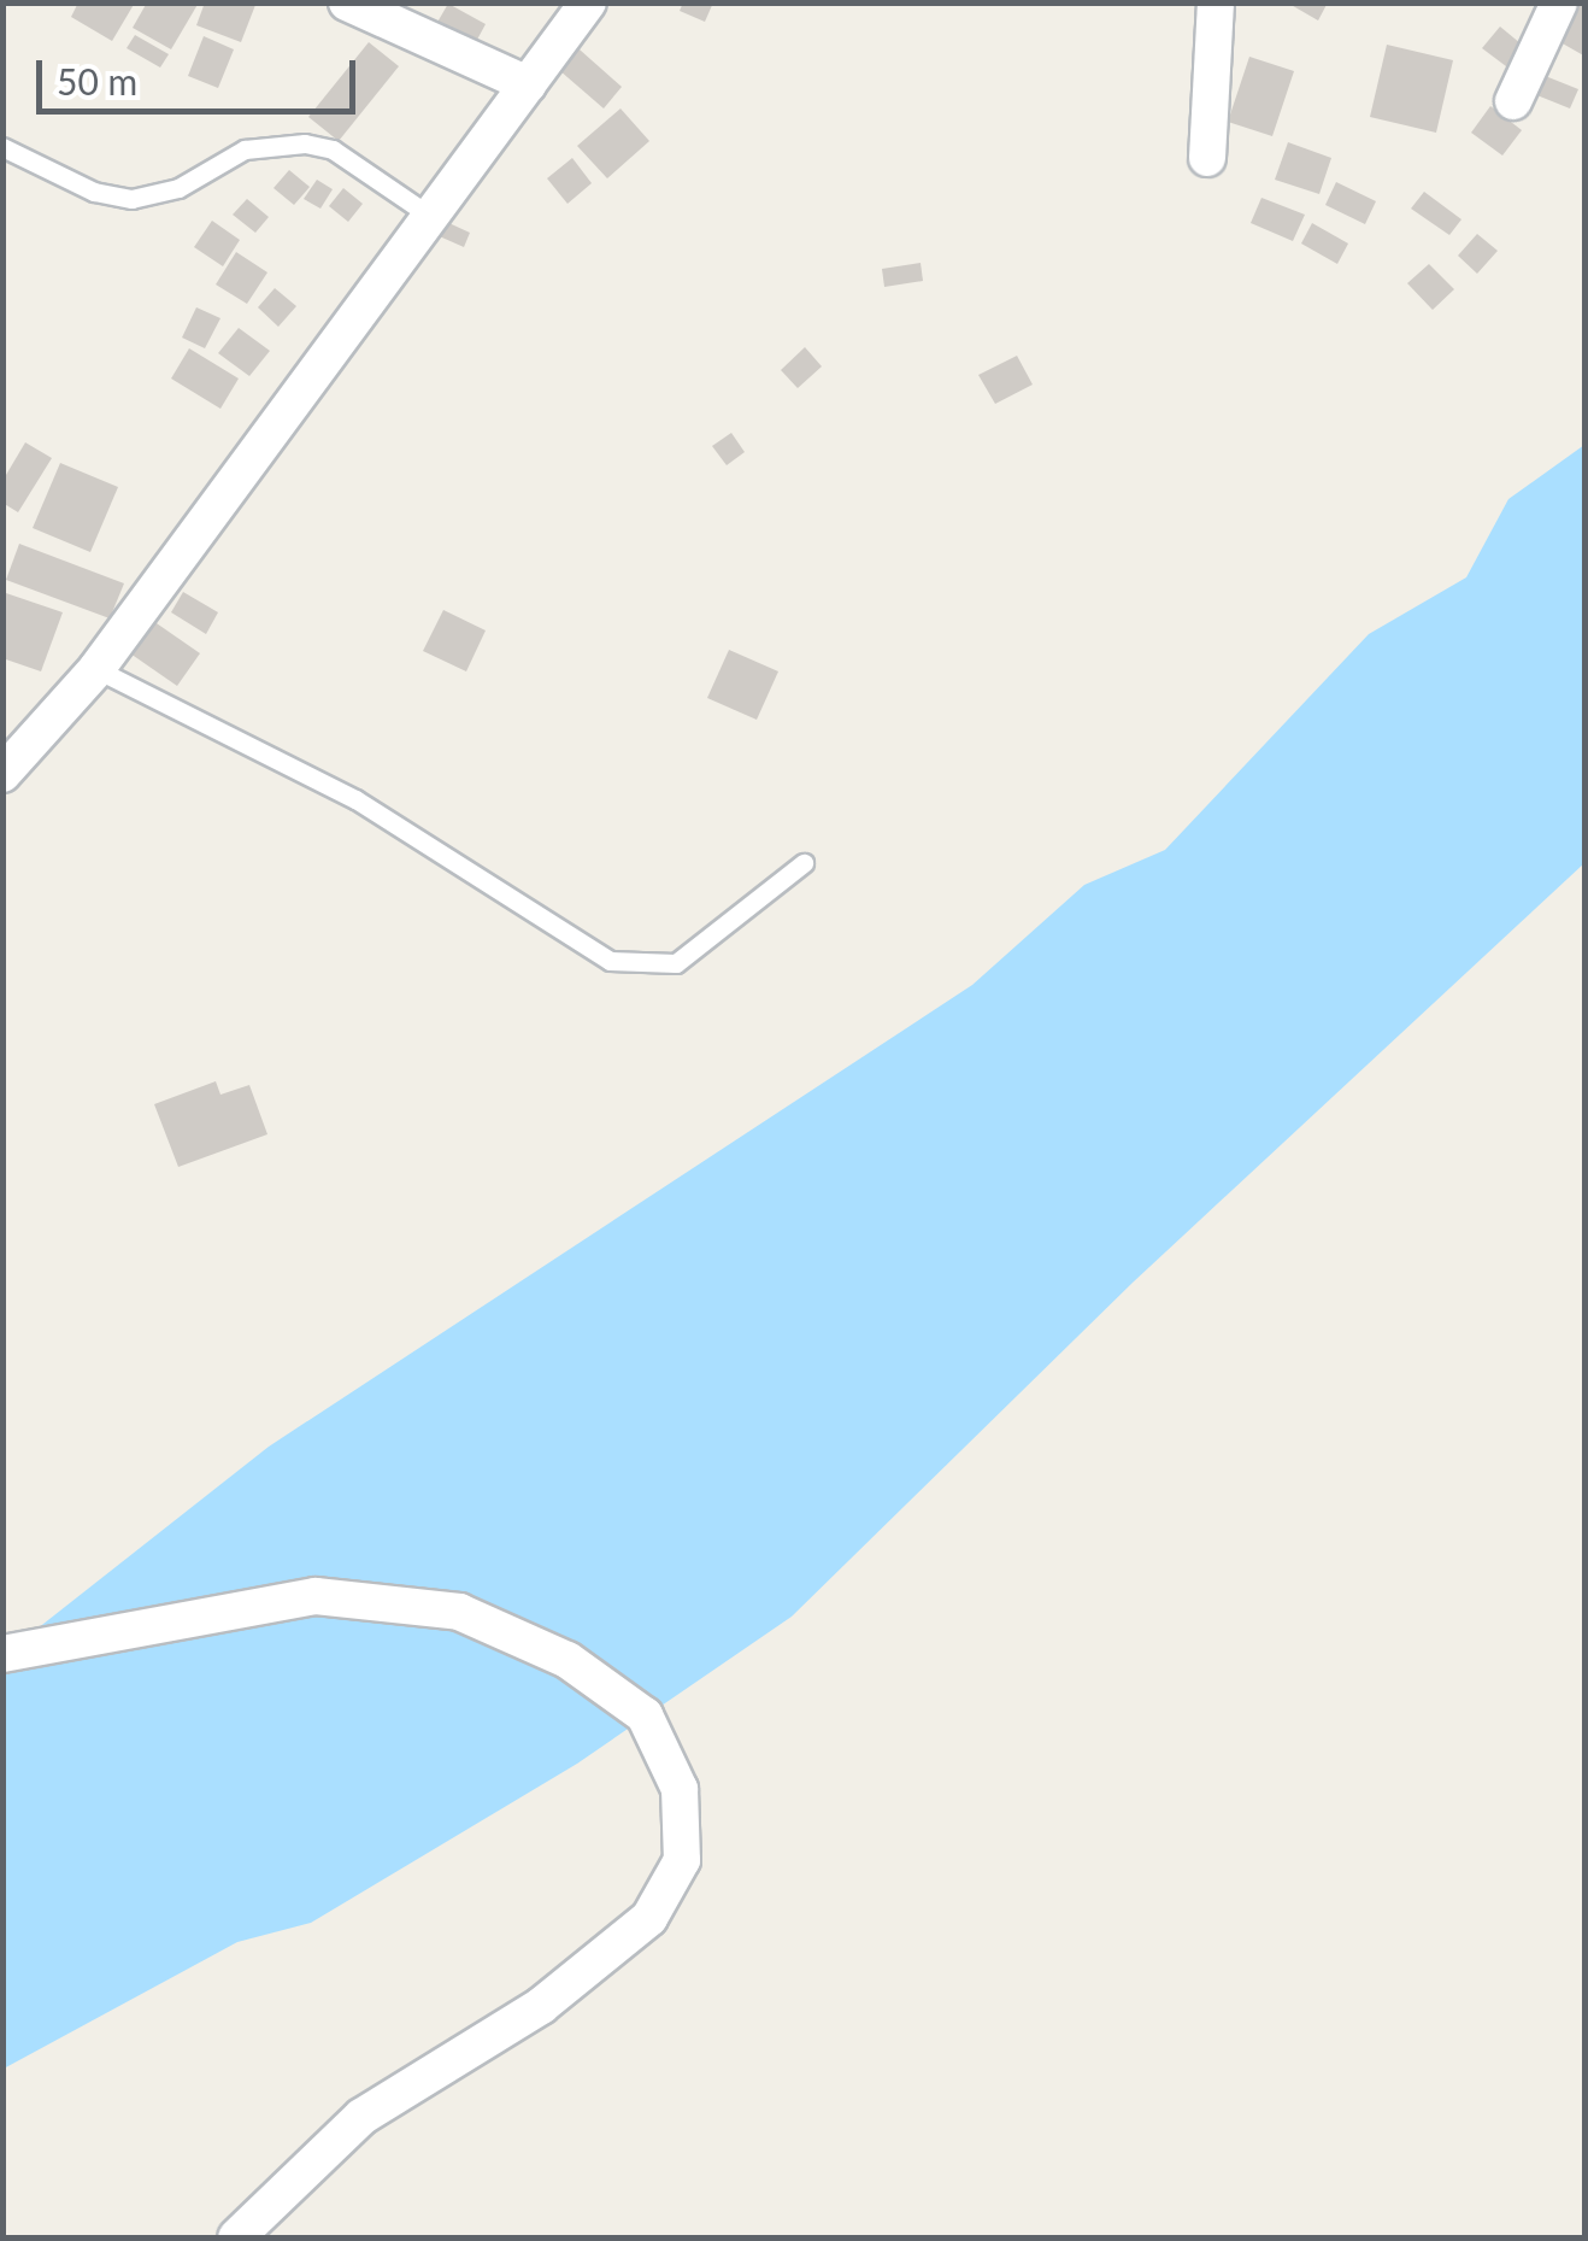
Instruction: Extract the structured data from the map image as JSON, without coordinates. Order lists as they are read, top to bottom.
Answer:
{
  "scale_bar": "50 m"
}
